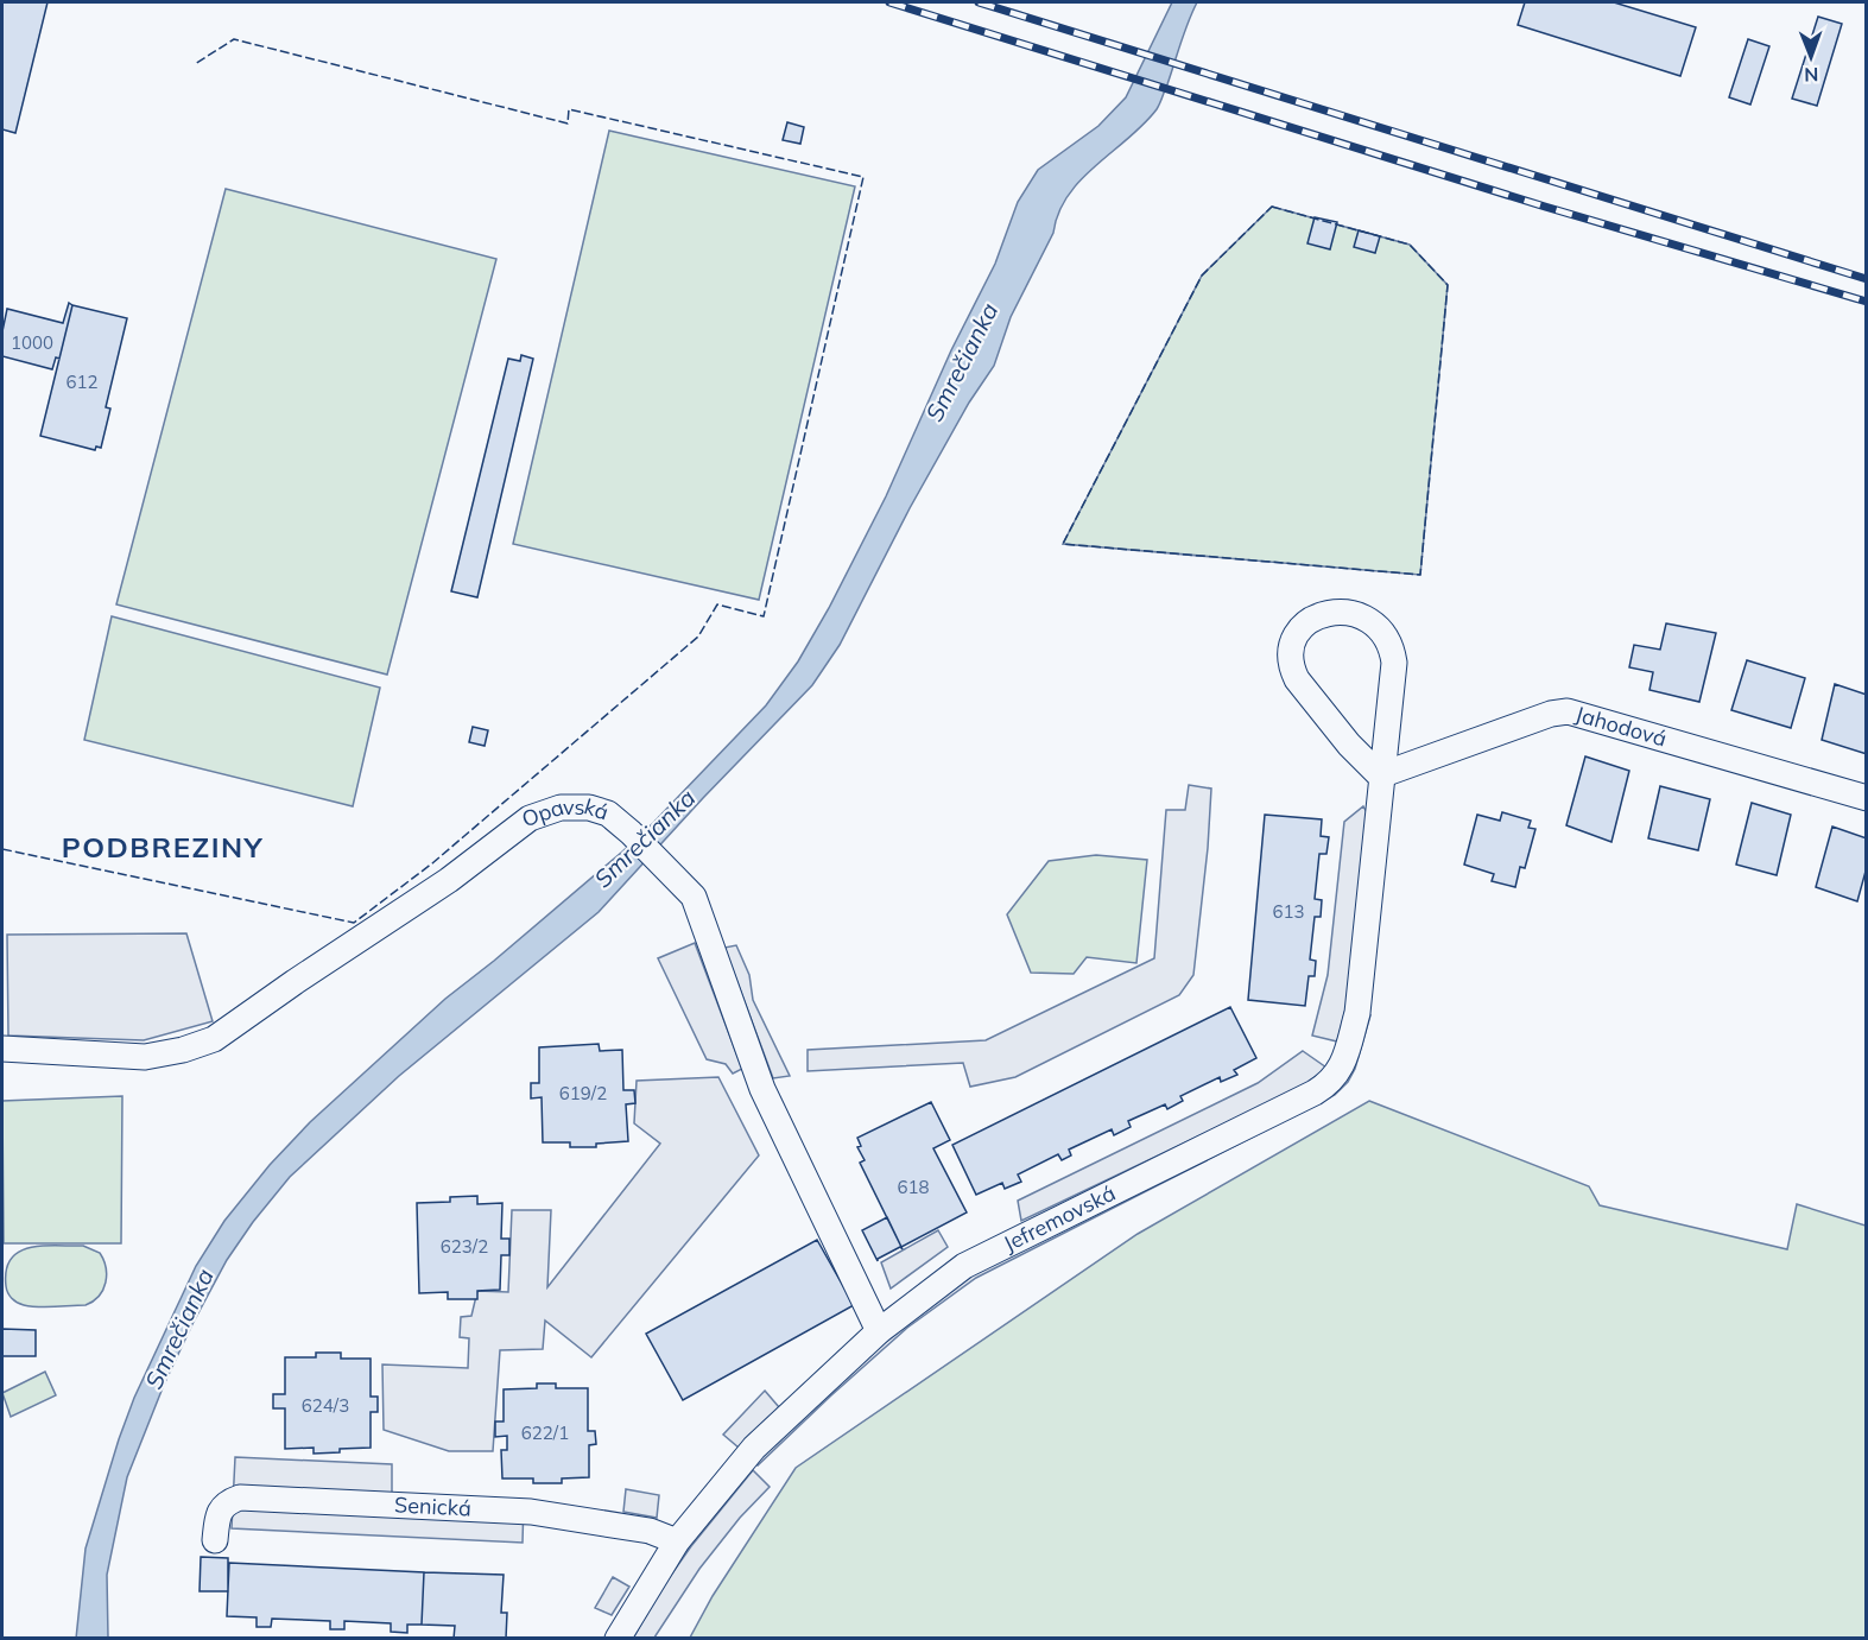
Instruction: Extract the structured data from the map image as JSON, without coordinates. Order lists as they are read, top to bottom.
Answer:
{
  "streets": {
    "street": [
      "Jahodová",
      "Opavská",
      "Jefremovská",
      "Senická"
    ]
  },
  "crossings": [
    ["Jahodová", "Jefremovská"],
    ["Opavská", "Jefremovská"],
    ["Jefremovská", "Senická"]
  ],
  "districts": ["PODBREZINY"],
  "water": ["Smrečianka"],
  "house_numbers": [
    "1000",
    "612",
    "613",
    "619/2",
    "618",
    "623/2",
    "624/3",
    "622/1"
  ],
  "north": "bottom"
}
